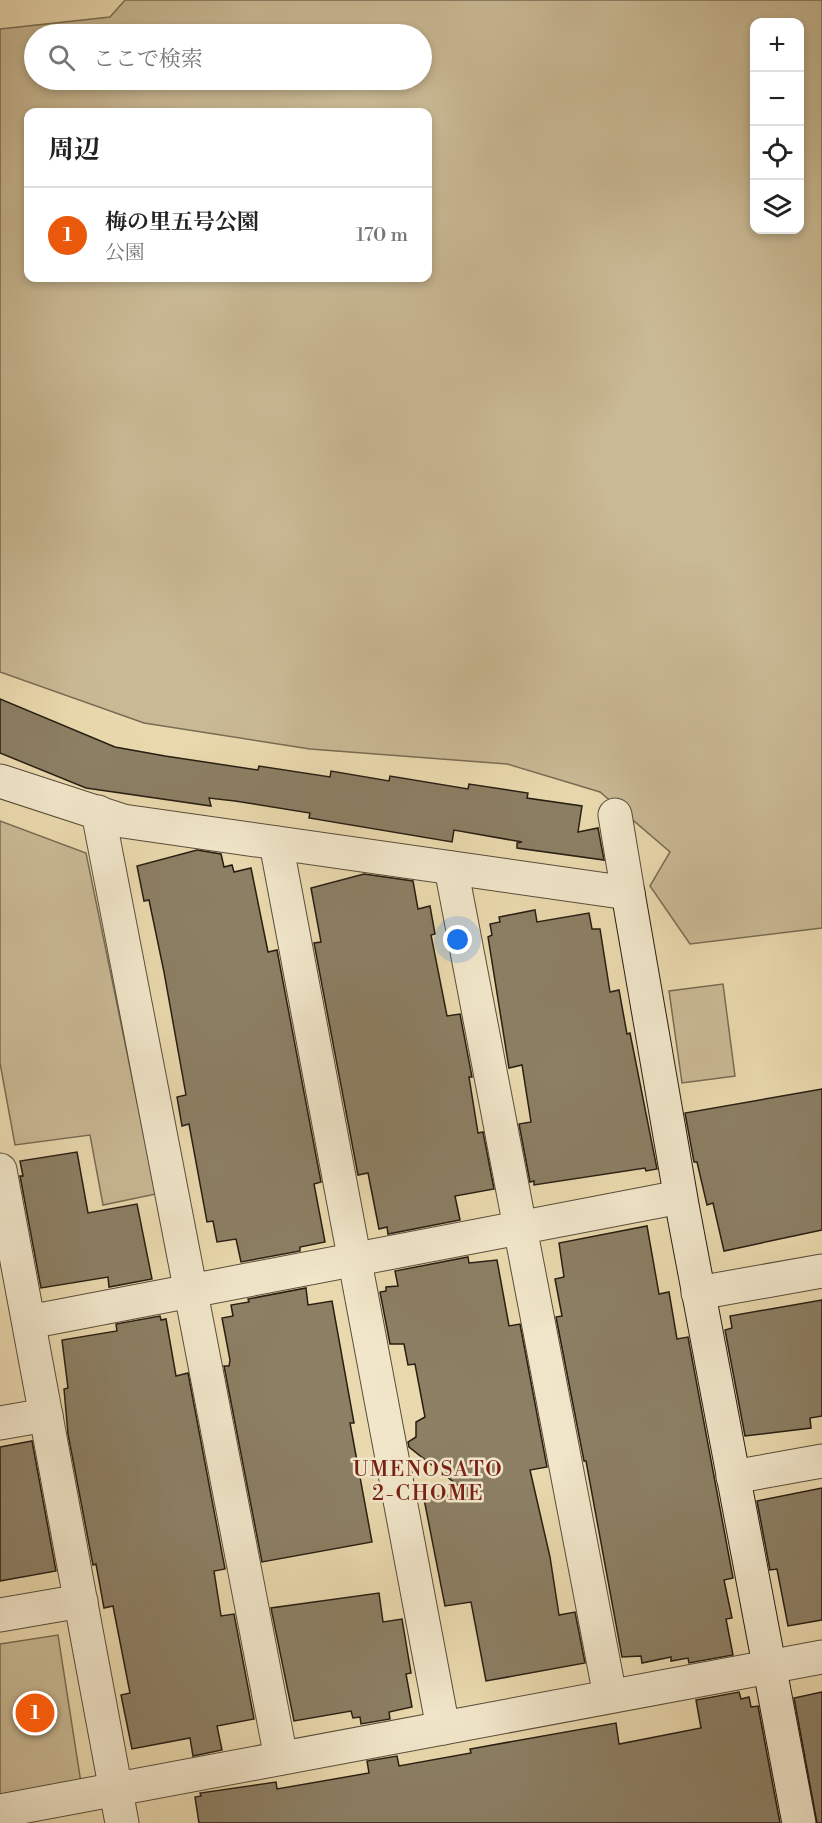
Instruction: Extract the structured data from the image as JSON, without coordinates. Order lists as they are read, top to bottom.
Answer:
{
  "districts": ["UMENOSATO 2-CHOME"],
  "page": {
    "map_buttons": ["+", "−"],
    "search": "ここで検索",
    "heading": "周辺",
    "list": [
      {
        "mark": "1",
        "name": "梅の里五号公園",
        "note": "公園",
        "value": "170 m"
      }
    ],
    "pins": "1"
  }
}
